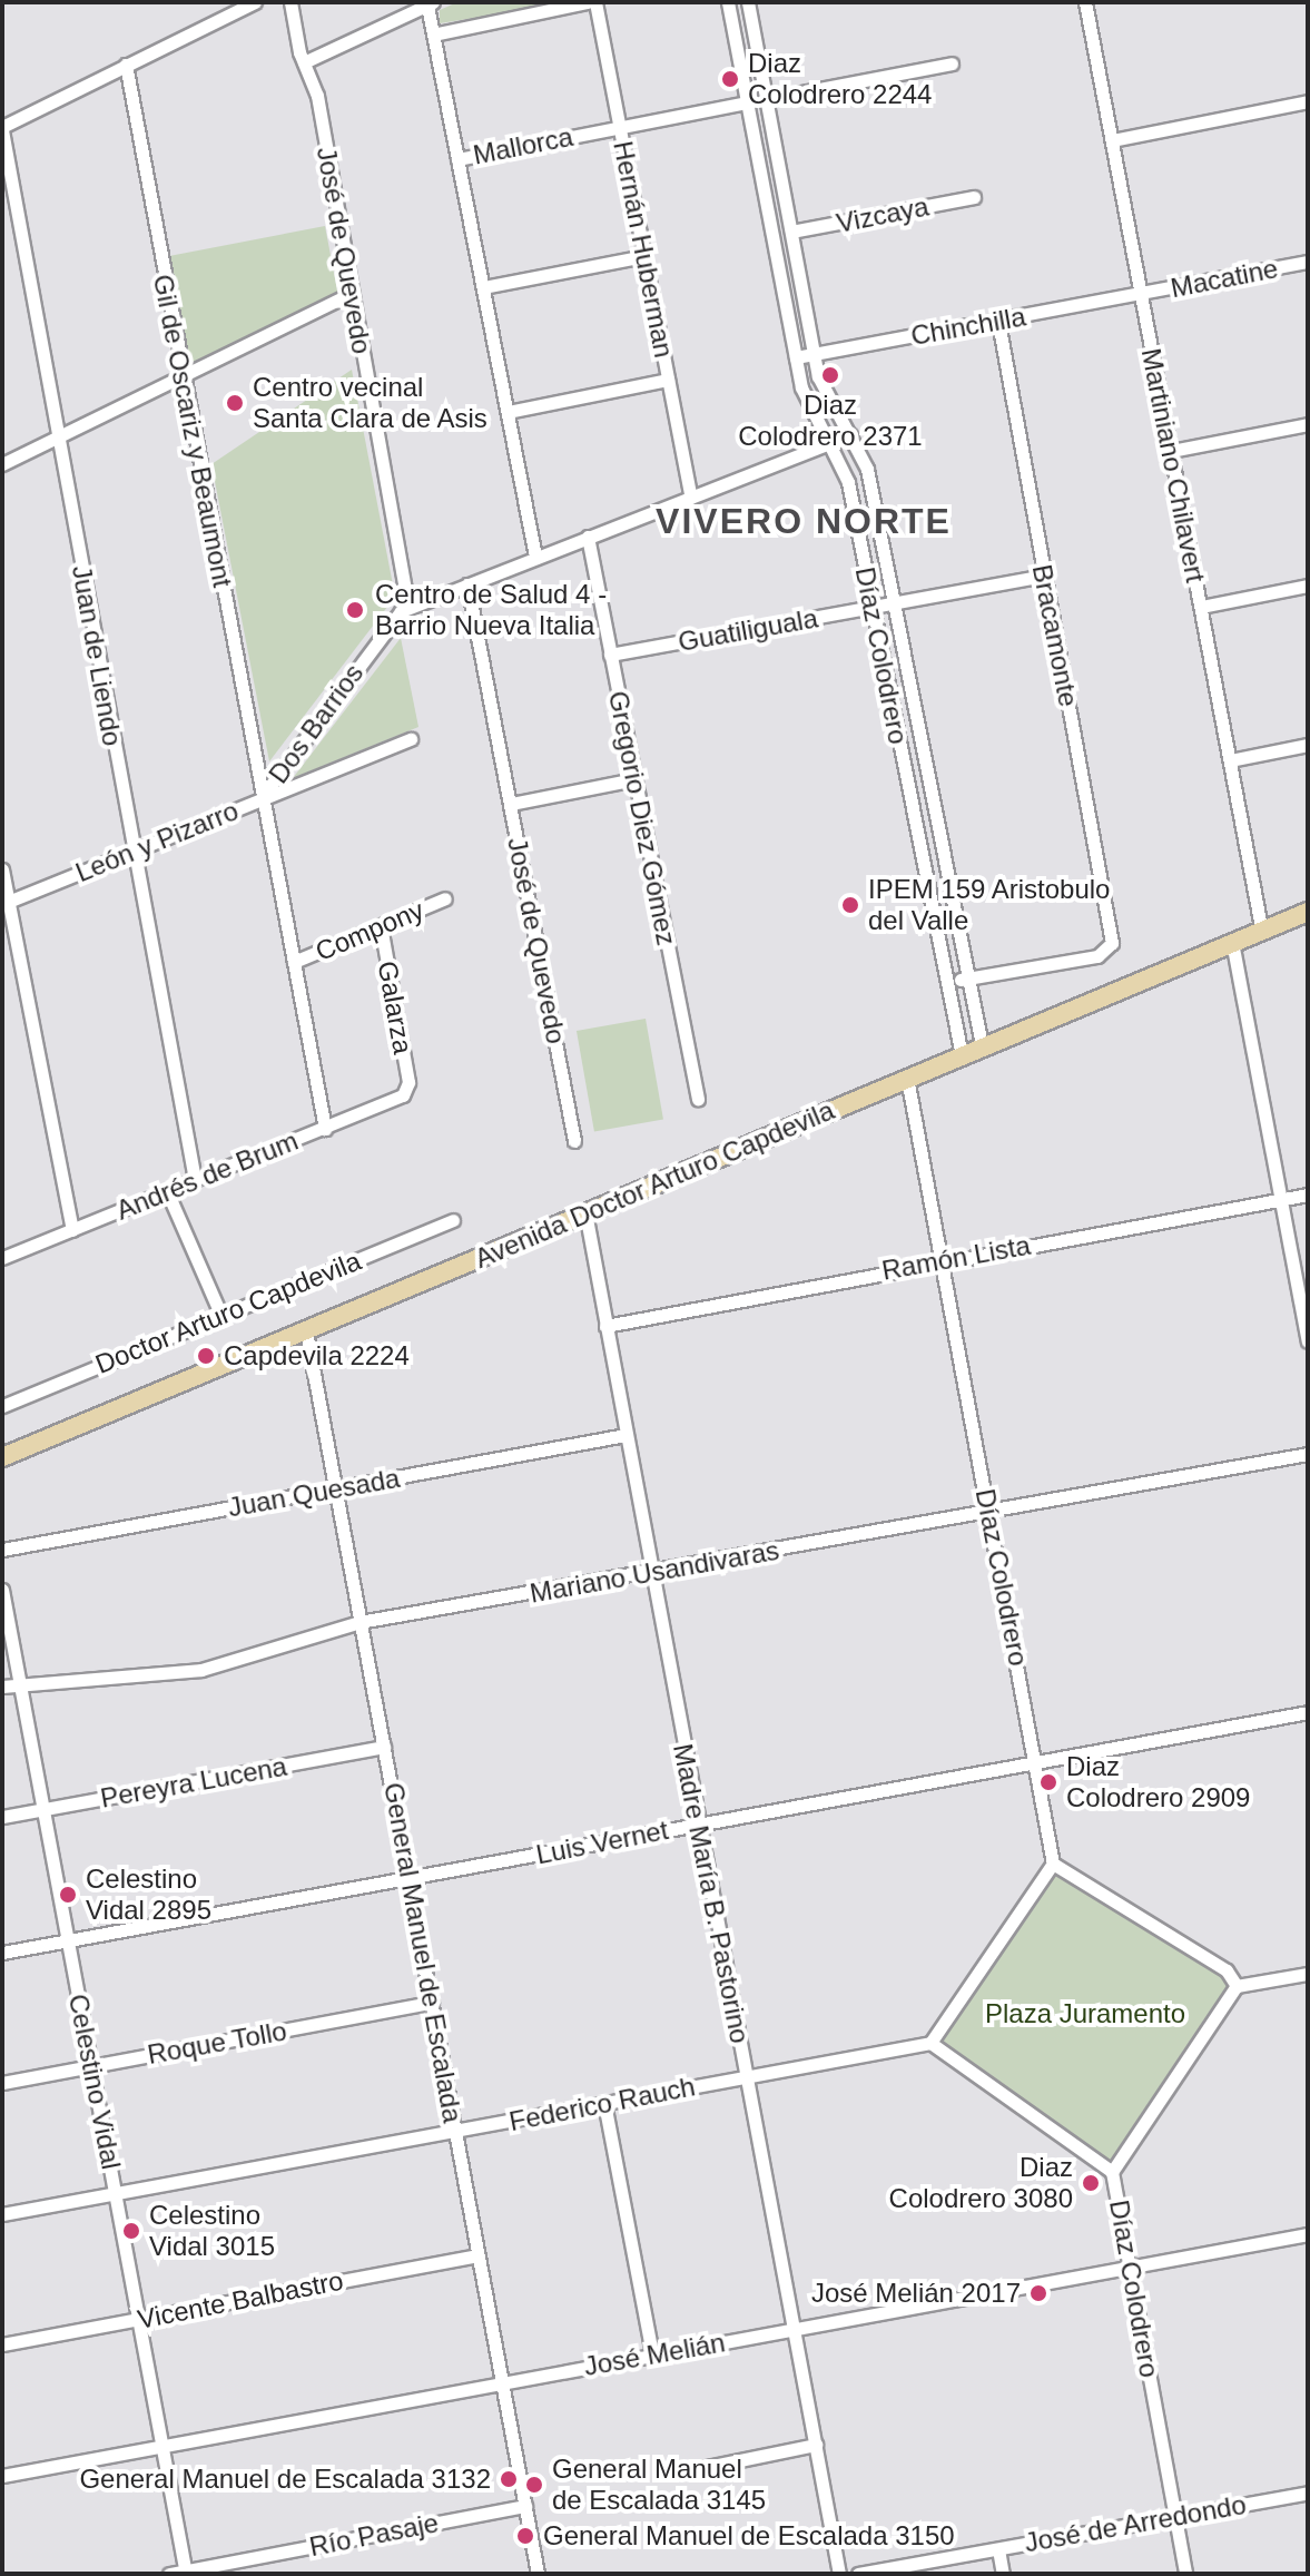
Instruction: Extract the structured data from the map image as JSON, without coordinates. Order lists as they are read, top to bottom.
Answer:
{
  "streets": {
    "main road": ["Avenida Doctor Arturo Capdevila"],
    "street": [
      "Mallorca",
      "Vizcaya",
      "Hernán Huberman",
      "José de Quevedo",
      "Macatine",
      "Chinchilla",
      "Gil de Oscariz y Beaumont",
      "Martiniano Chilavert",
      "Guatiliguala",
      "Bracamonte",
      "Juan de Liendo",
      "Díaz Colodrero",
      "Dos Barrios",
      "Gregorio Diez Gómez",
      "León y Pizarro",
      "Compony",
      "Galarza",
      "Andrés de Brum",
      "Ramón Lista",
      "Doctor Arturo Capdevila",
      "Juan Quesada",
      "Mariano Usandivaras",
      "Pereyra Lucena",
      "Luis Vernet",
      "Madre María B. Pastorino",
      "General Manuel de Escalada",
      "Roque Tollo",
      "Celestino Vidal",
      "Federico Rauch",
      "Vicente Balbastro",
      "José Melián",
      "José de Arredondo",
      "Río Pasaje"
    ]
  },
  "crossings": [
    ["Mallorca", "Hernán Huberman"],
    ["Mallorca", "Díaz Colodrero"],
    ["Vizcaya", "Díaz Colodrero"],
    ["Hernán Huberman", "Dos Barrios"],
    ["José de Quevedo", "Dos Barrios"],
    ["Macatine", "Chinchilla"],
    ["Macatine", "Martiniano Chilavert"],
    ["Chinchilla", "Martiniano Chilavert"],
    ["Chinchilla", "Bracamonte"],
    ["Chinchilla", "Díaz Colodrero"],
    ["Gil de Oscariz y Beaumont", "Dos Barrios"],
    ["Gil de Oscariz y Beaumont", "León y Pizarro"],
    ["Gil de Oscariz y Beaumont", "Compony"],
    ["Gil de Oscariz y Beaumont", "Andrés de Brum"],
    ["Martiniano Chilavert", "Avenida Doctor Arturo Capdevila"],
    ["Guatiliguala", "Bracamonte"],
    ["Guatiliguala", "Díaz Colodrero"],
    ["Guatiliguala", "Gregorio Diez Gómez"],
    ["Bracamonte", "Díaz Colodrero"],
    ["Juan de Liendo", "León y Pizarro"],
    ["Juan de Liendo", "Andrés de Brum"],
    ["Díaz Colodrero", "Dos Barrios"],
    ["Díaz Colodrero", "Avenida Doctor Arturo Capdevila"],
    ["Díaz Colodrero", "Ramón Lista"],
    ["Díaz Colodrero", "Mariano Usandivaras"],
    ["Díaz Colodrero", "Luis Vernet"],
    ["Díaz Colodrero", "José Melián"],
    ["Díaz Colodrero", "José de Arredondo"],
    ["Dos Barrios", "Gregorio Diez Gómez"],
    ["Dos Barrios", "León y Pizarro"],
    ["Compony", "Galarza"],
    ["Galarza", "Andrés de Brum"],
    ["Avenida Doctor Arturo Capdevila", "Madre María B. Pastorino"],
    ["Avenida Doctor Arturo Capdevila", "General Manuel de Escalada"],
    ["Ramón Lista", "Madre María B. Pastorino"],
    ["Juan Quesada", "Madre María B. Pastorino"],
    ["Juan Quesada", "General Manuel de Escalada"],
    ["Mariano Usandivaras", "Madre María B. Pastorino"],
    ["Mariano Usandivaras", "General Manuel de Escalada"],
    ["Mariano Usandivaras", "Celestino Vidal"],
    ["Pereyra Lucena", "General Manuel de Escalada"],
    ["Pereyra Lucena", "Celestino Vidal"],
    ["Luis Vernet", "Madre María B. Pastorino"],
    ["Luis Vernet", "General Manuel de Escalada"],
    ["Luis Vernet", "Celestino Vidal"],
    ["Madre María B. Pastorino", "Federico Rauch"],
    ["Madre María B. Pastorino", "José Melián"],
    ["General Manuel de Escalada", "Roque Tollo"],
    ["General Manuel de Escalada", "Federico Rauch"],
    ["General Manuel de Escalada", "Vicente Balbastro"],
    ["General Manuel de Escalada", "José Melián"],
    ["General Manuel de Escalada", "Río Pasaje"],
    ["Roque Tollo", "Celestino Vidal"],
    ["Celestino Vidal", "Federico Rauch"],
    ["Celestino Vidal", "Vicente Balbastro"],
    ["Celestino Vidal", "José Melián"],
    ["Celestino Vidal", "Río Pasaje"]
  ],
  "districts": ["VIVERO NORTE"],
  "parks": ["Plaza Juramento"],
  "places": [
    "Diaz Colodrero 2244",
    "Diaz Colodrero 2371",
    "Centro vecinal Santa Clara de Asis",
    "Centro de Salud 4 - Barrio Nueva Italia",
    "IPEM 159 Aristobulo del Valle",
    "Capdevila 2224",
    "Diaz Colodrero 2909",
    "Celestino Vidal 2895",
    "Diaz Colodrero 3080",
    "Celestino Vidal 3015",
    "José Melián 2017",
    "General Manuel de Escalada 3132",
    "General Manuel de Escalada 3145",
    "General Manuel de Escalada 3150"
  ]
}
